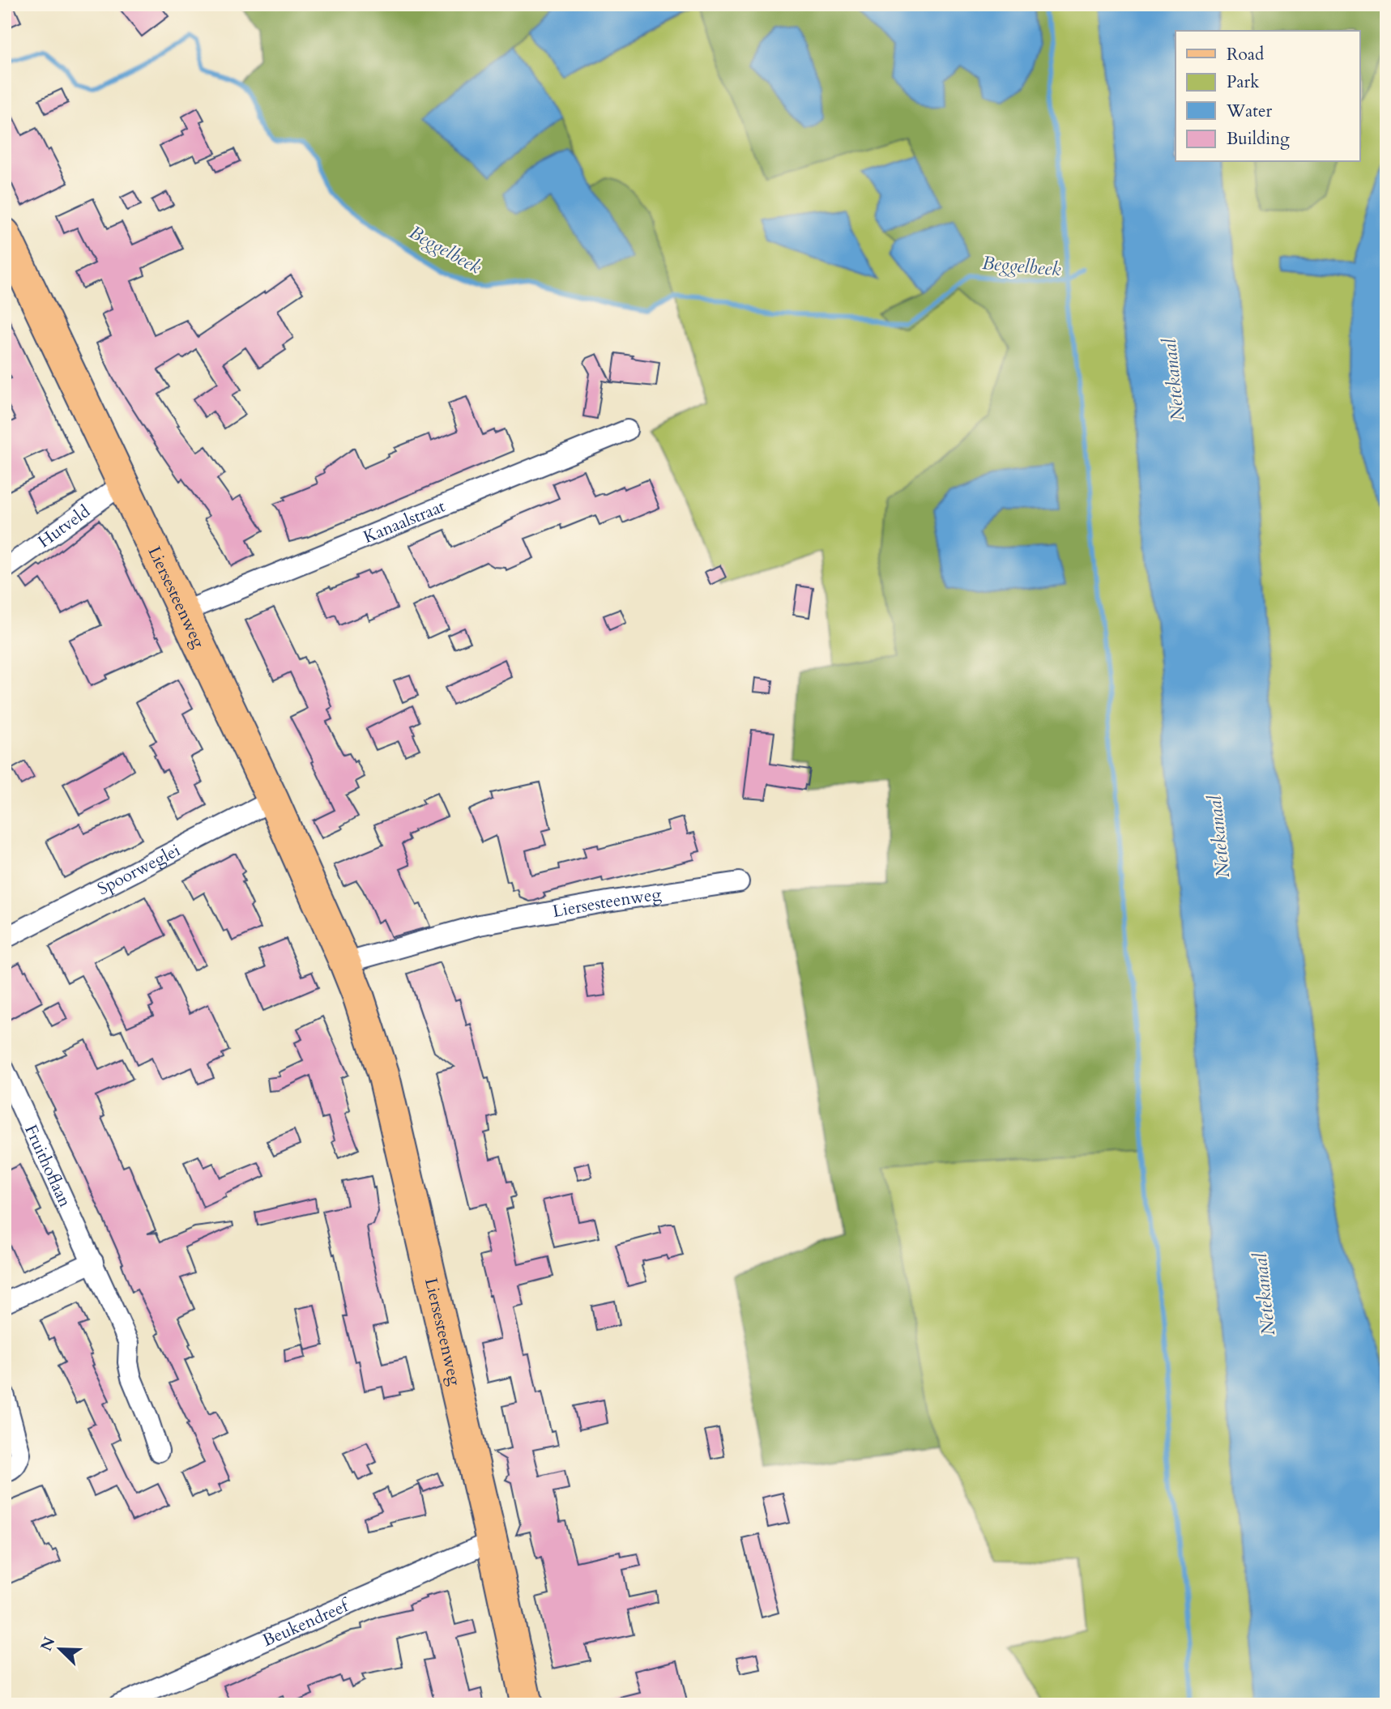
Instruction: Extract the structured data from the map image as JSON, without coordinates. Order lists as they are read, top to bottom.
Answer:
{
  "streets": {
    "main road": ["Liersesteenweg"],
    "street": [
      "Kanaalstraat",
      "Hutveld",
      "Spoorweglei",
      "Fruithoflaan",
      "Beukendreef"
    ]
  },
  "crossings": [
    ["Kanaalstraat", "Liersesteenweg"],
    ["Hutveld", "Liersesteenweg"],
    ["Liersesteenweg", "Spoorweglei"],
    ["Liersesteenweg", "Beukendreef"]
  ],
  "water": ["Beggelbeek", "Netekanaal"],
  "legend": [
    "Road",
    "Park",
    "Water",
    "Building"
  ],
  "north": "top left"
}
